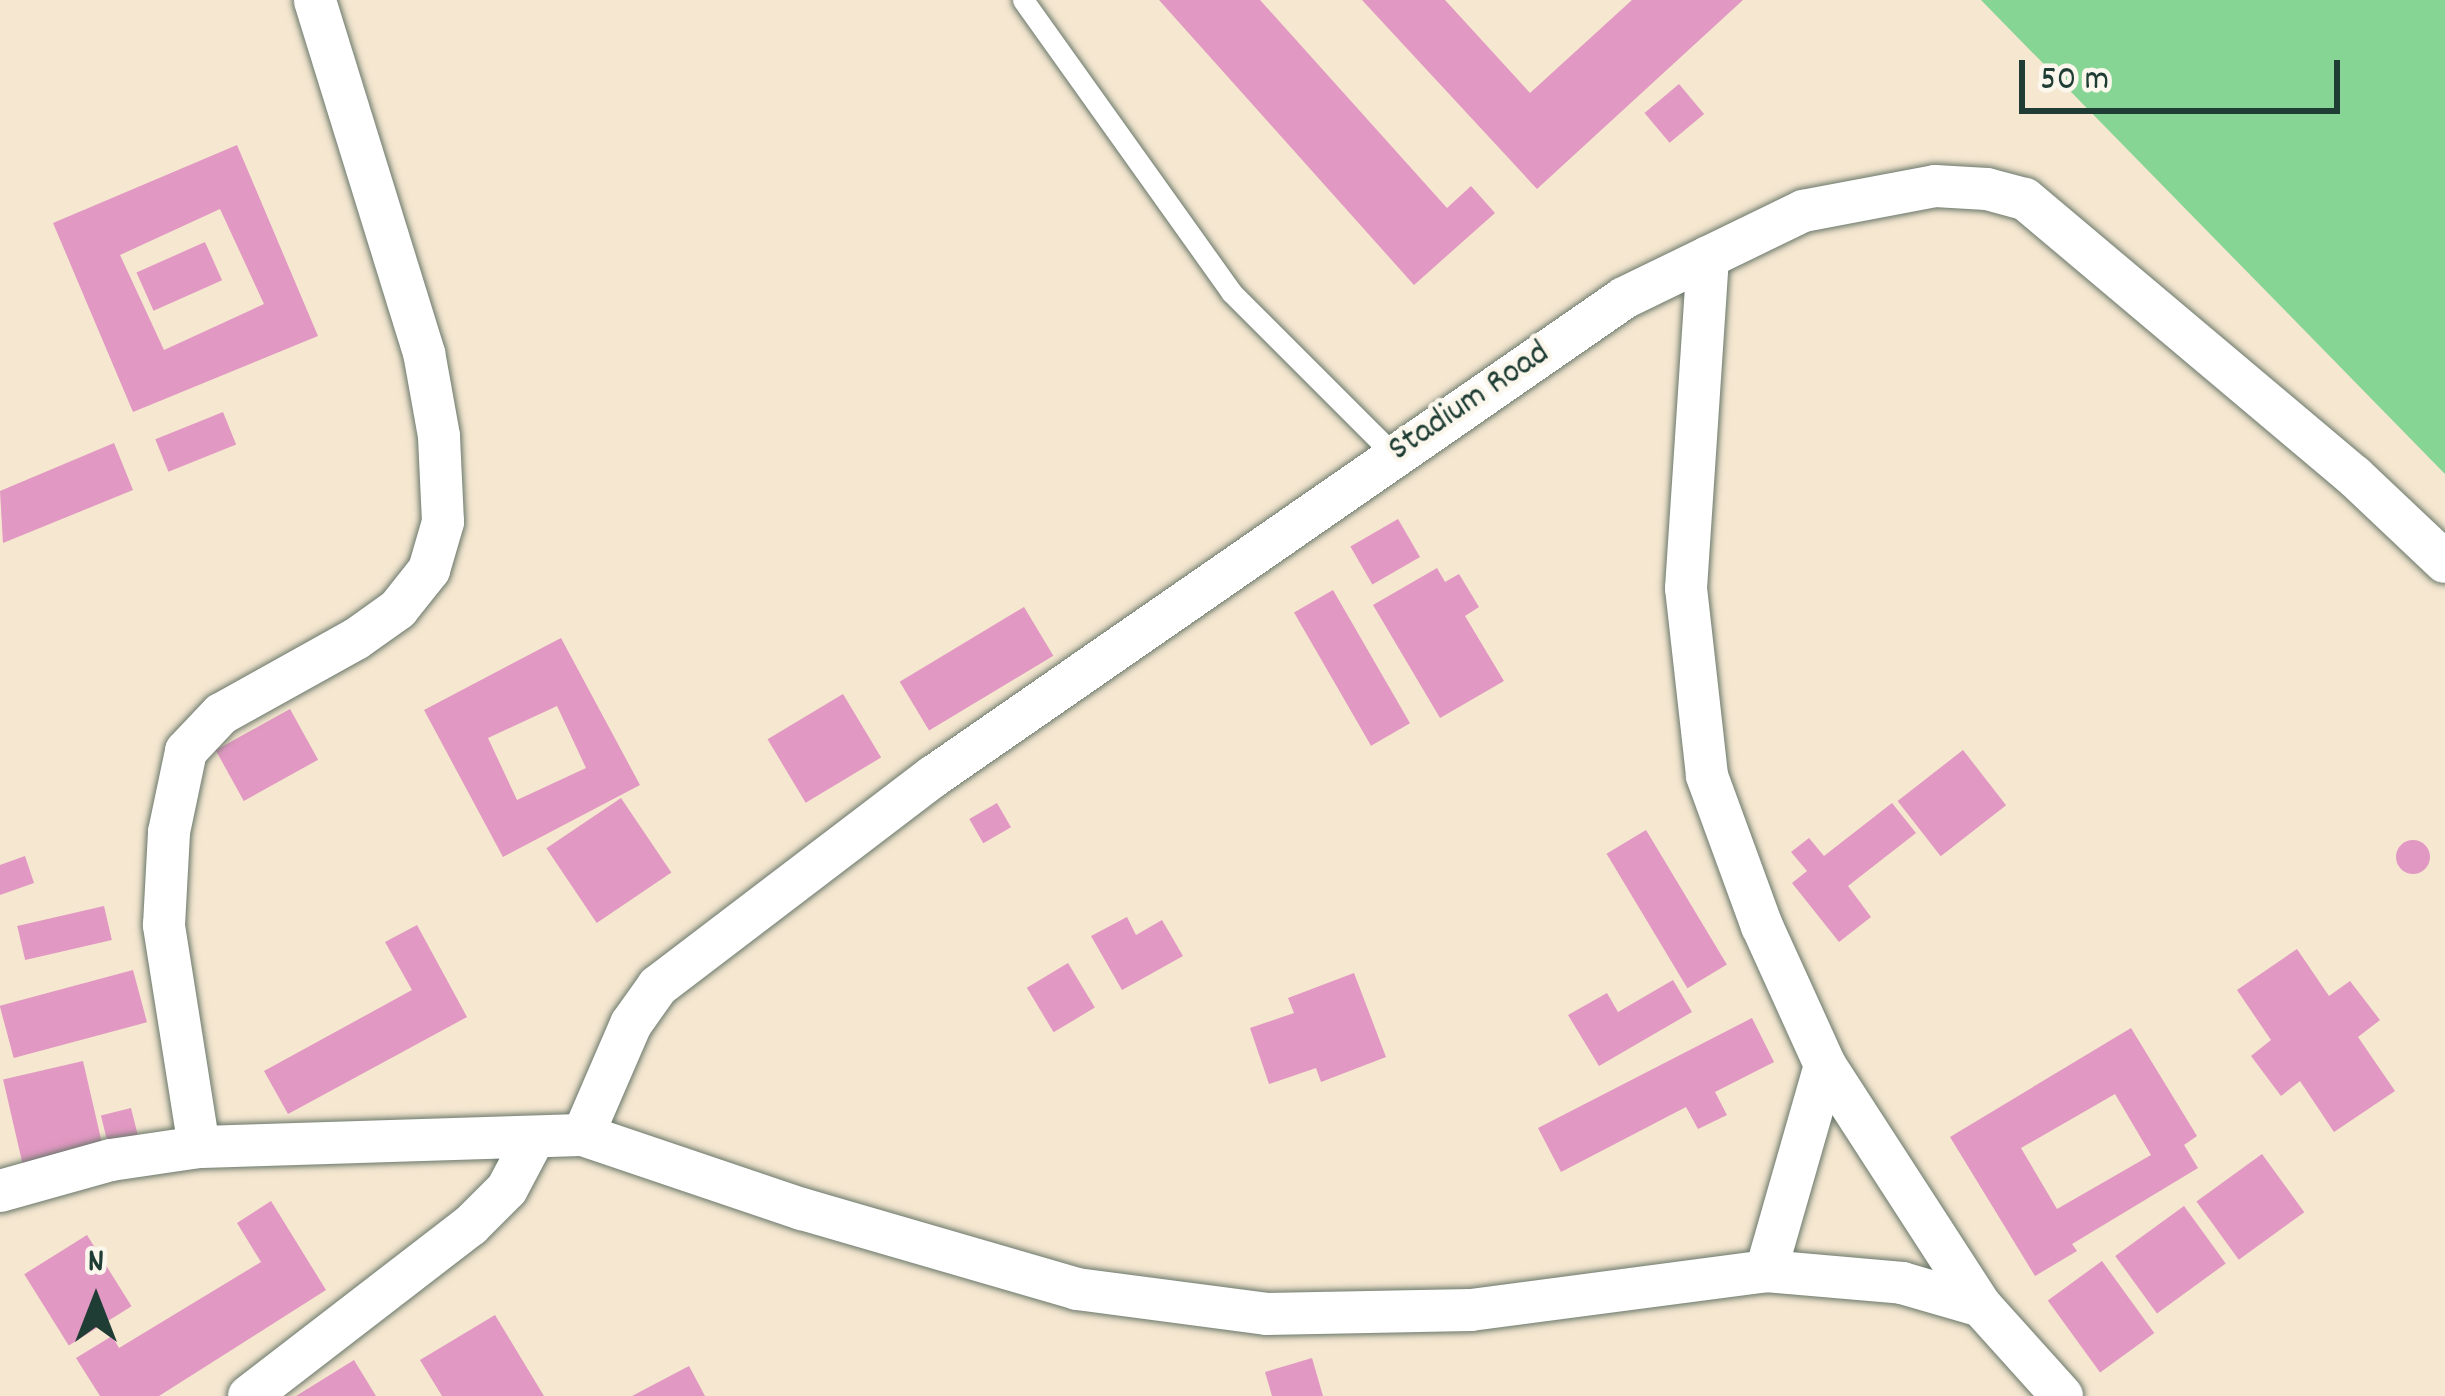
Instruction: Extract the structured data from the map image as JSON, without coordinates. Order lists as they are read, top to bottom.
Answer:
{
  "streets": {
    "street": ["Stadium Road"]
  },
  "scale_bar": "50 m",
  "north": "top"
}
